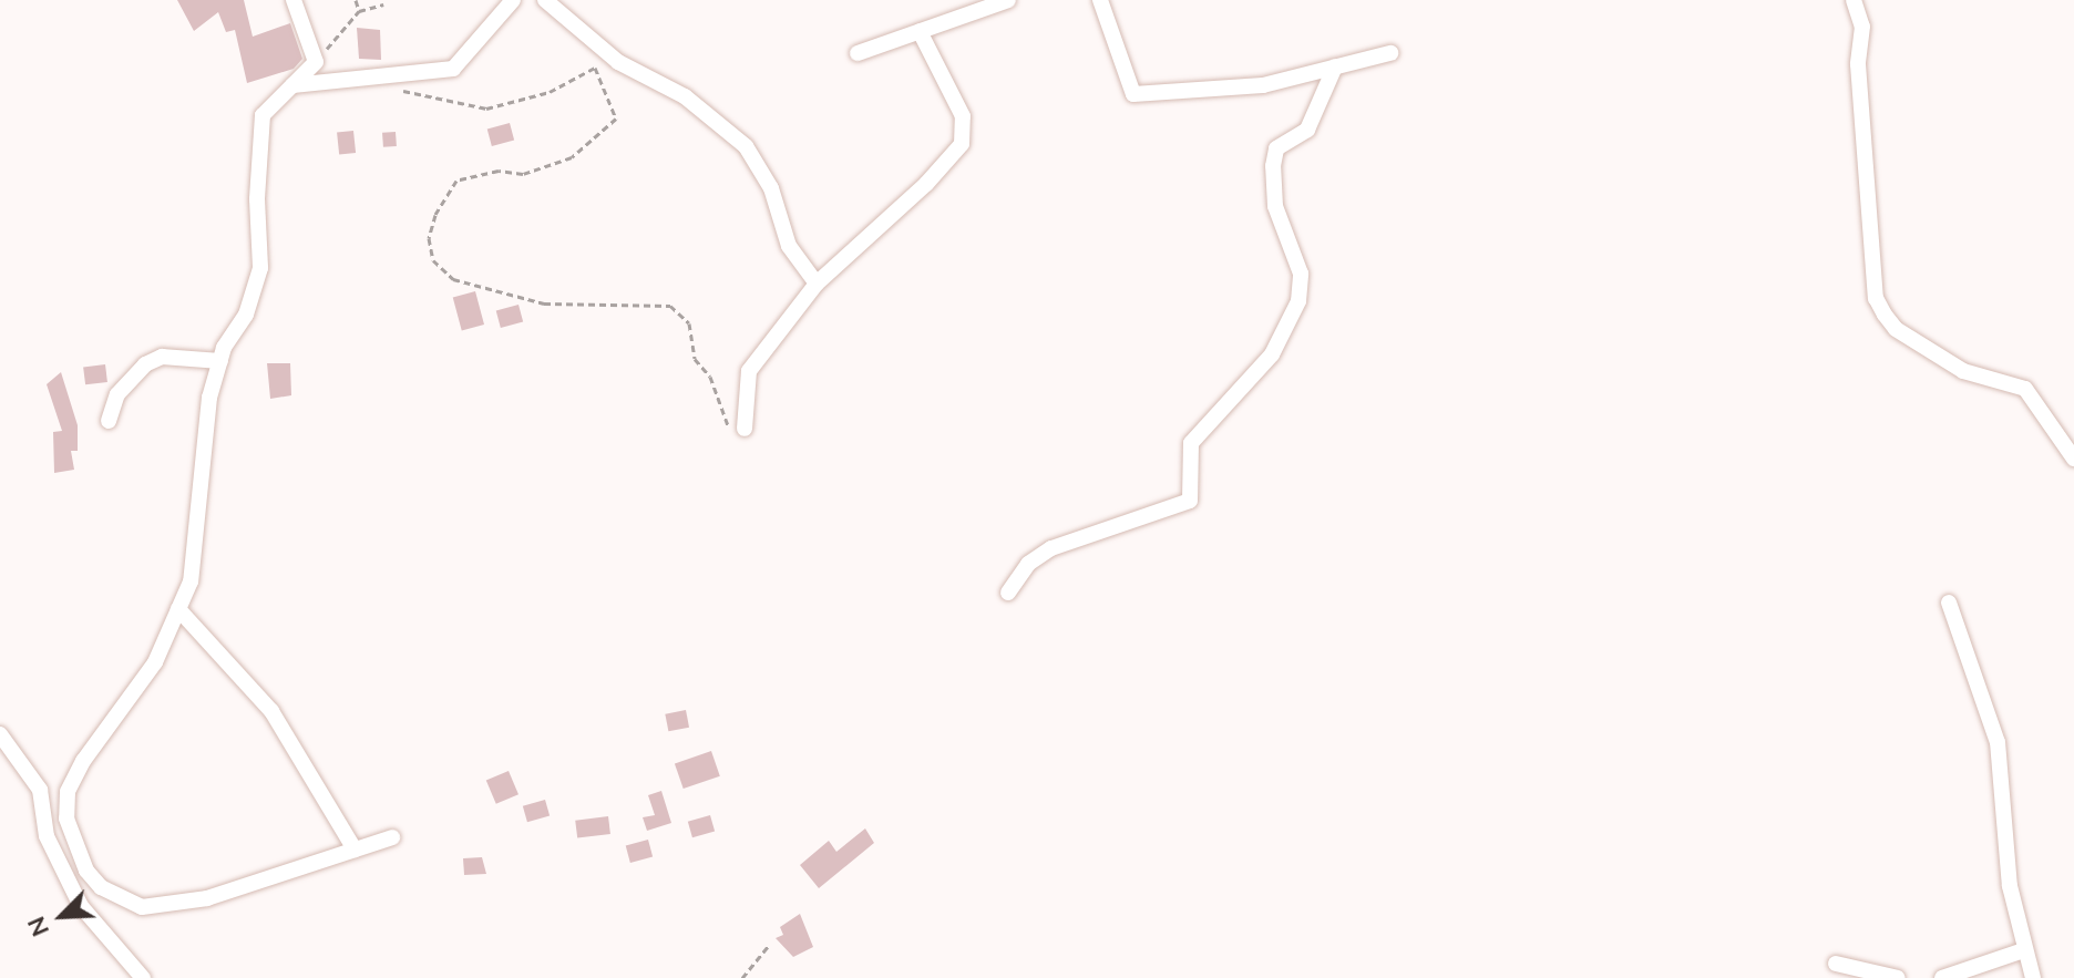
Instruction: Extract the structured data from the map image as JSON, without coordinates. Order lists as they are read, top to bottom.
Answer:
{
  "north": "bottom left"
}
